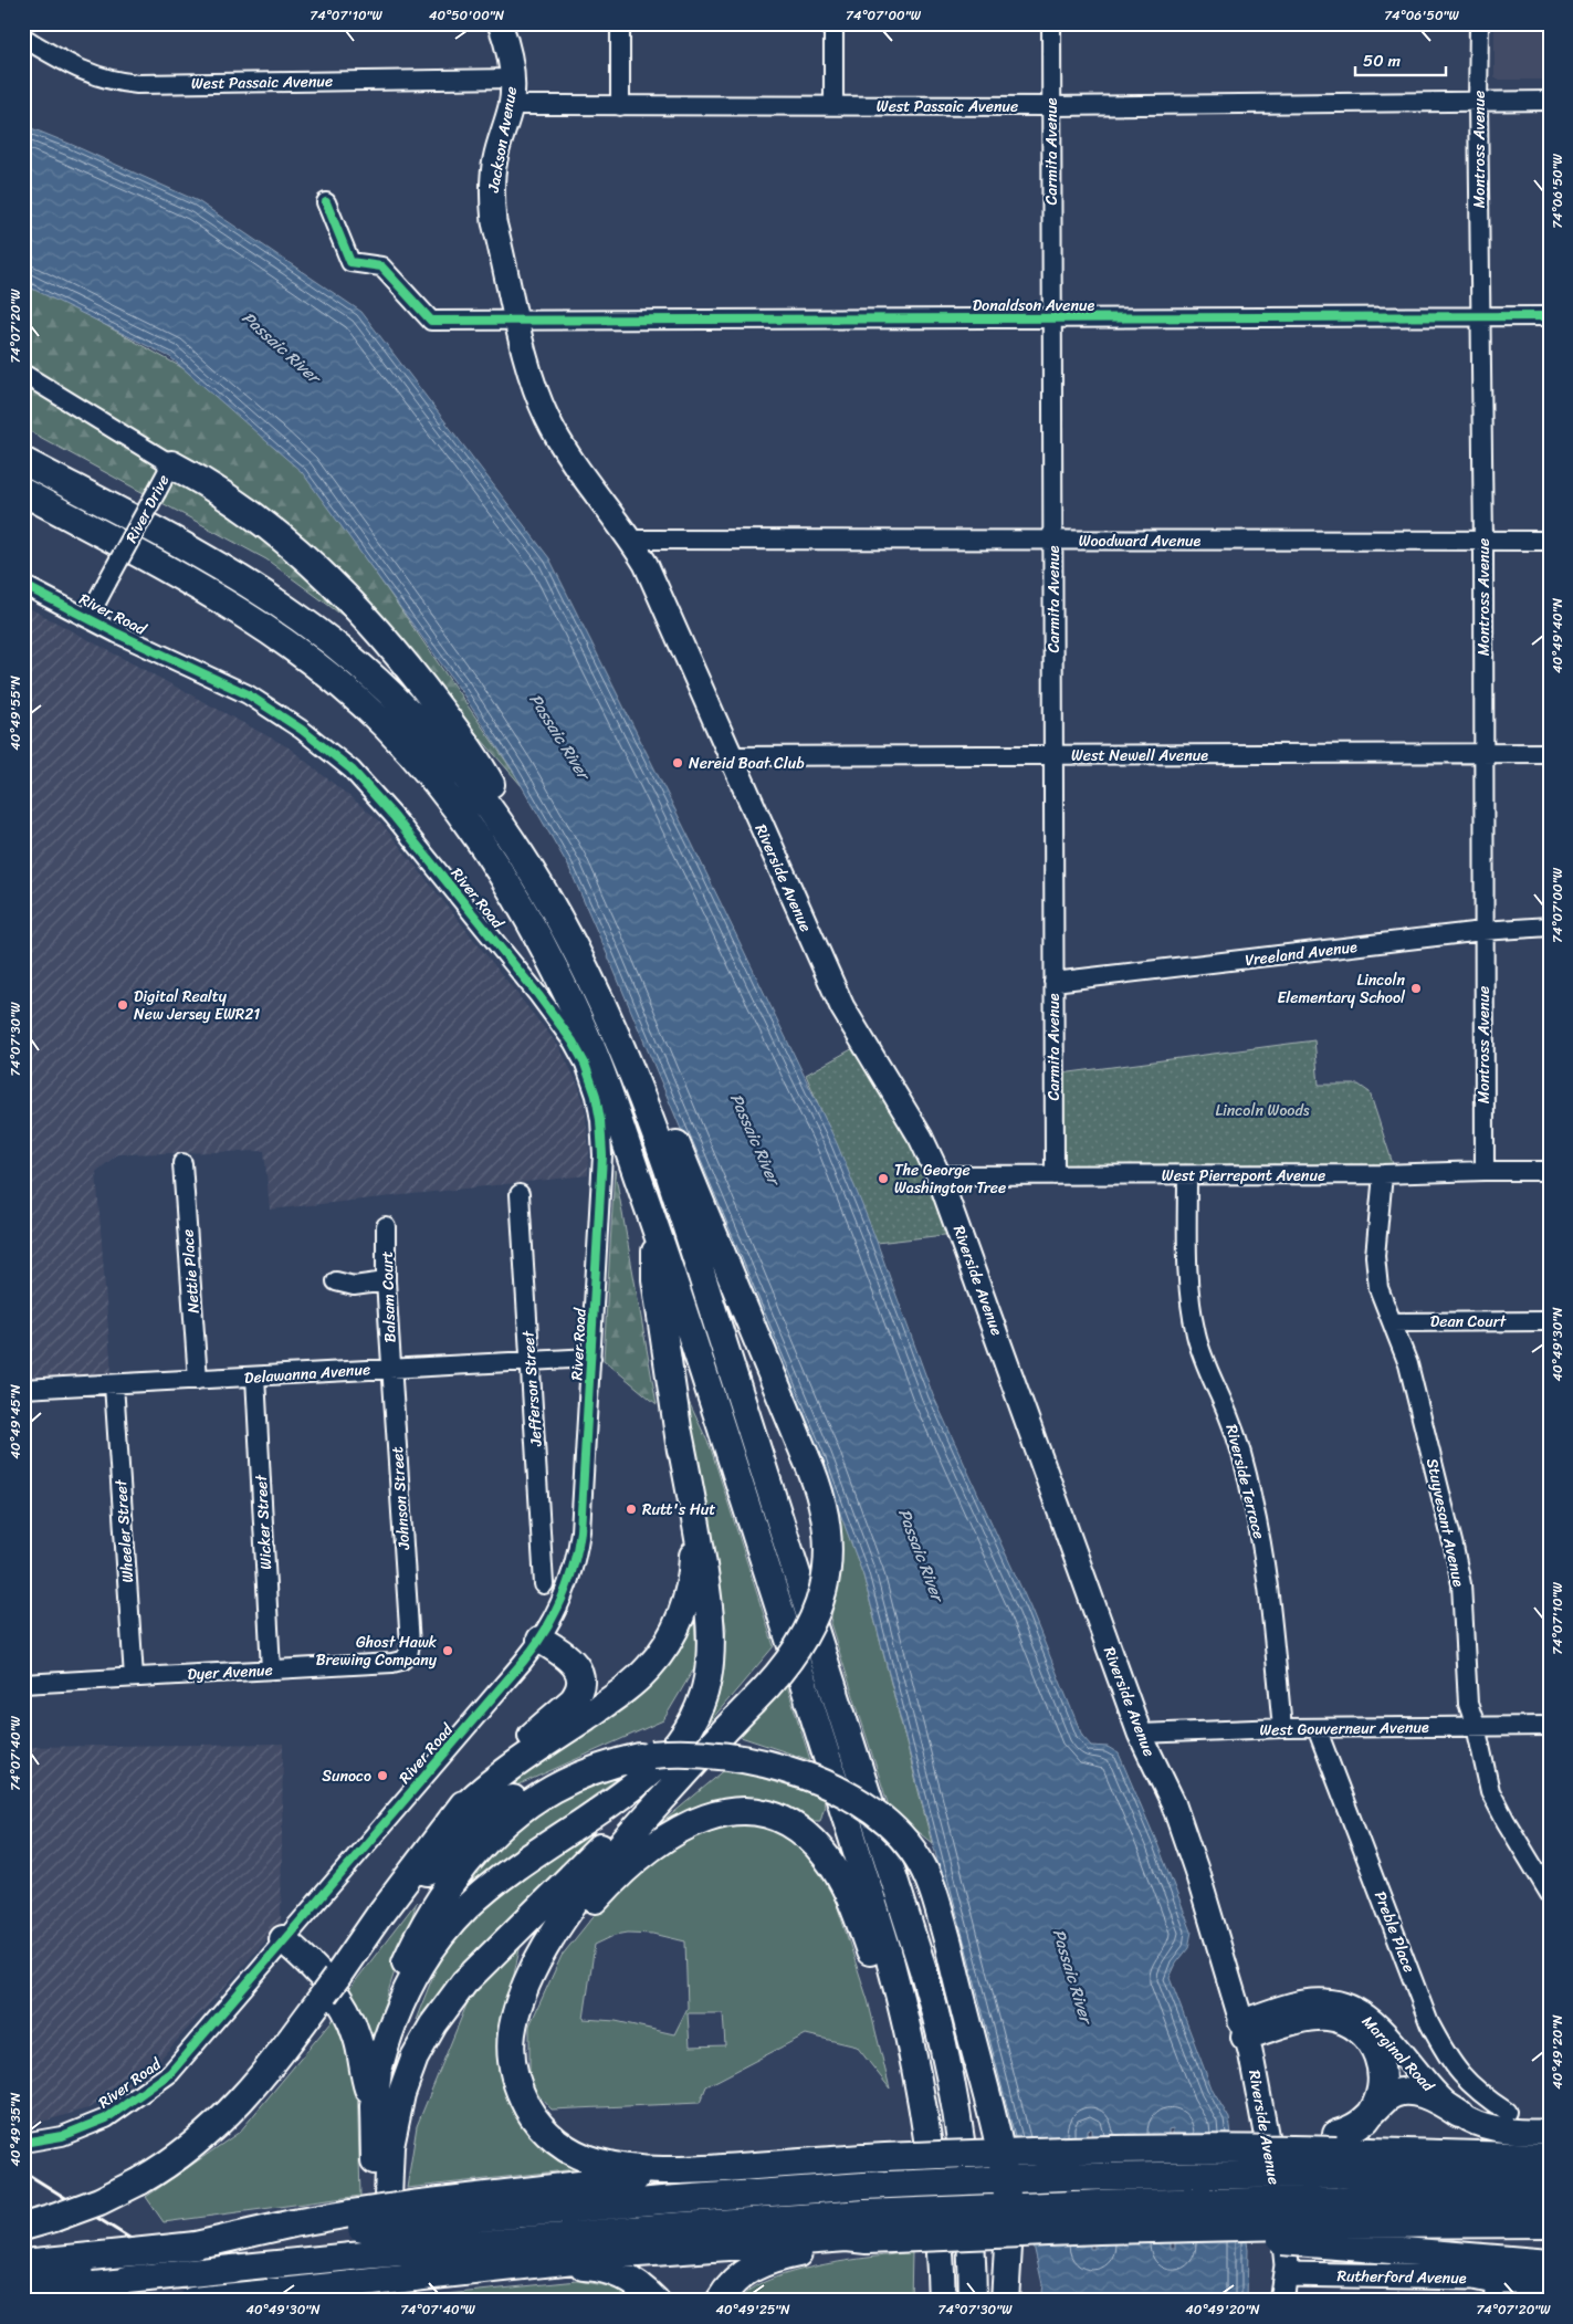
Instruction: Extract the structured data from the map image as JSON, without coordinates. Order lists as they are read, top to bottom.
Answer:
{
  "streets": {
    "main road": [
      "Jackson Avenue",
      "Riverside Avenue",
      "Marginal Road",
      "Rutherford Avenue"
    ],
    "street": [
      "West Passaic Avenue",
      "Montross Avenue",
      "Carmita Avenue",
      "Donaldson Avenue",
      "River Drive",
      "Woodward Avenue",
      "River Road",
      "West Newell Avenue",
      "Vreeland Avenue",
      "West Pierrepont Avenue",
      "Nettie Place",
      "Balsam Court",
      "Dean Court",
      "Delawanna Avenue",
      "Jefferson Street",
      "Riverside Terrace",
      "Johnson Street",
      "Wicker Street",
      "Stuyvesant Avenue",
      "Wheeler Street",
      "Dyer Avenue",
      "West Gouverneur Avenue",
      "Preble Place"
    ]
  },
  "crossings": [
    ["West Passaic Avenue", "Jackson Avenue"],
    ["West Passaic Avenue", "Montross Avenue"],
    ["West Passaic Avenue", "Carmita Avenue"],
    ["Jackson Avenue", "Donaldson Avenue"],
    ["Jackson Avenue", "Riverside Avenue"],
    ["Montross Avenue", "Donaldson Avenue"],
    ["Montross Avenue", "Woodward Avenue"],
    ["Montross Avenue", "West Newell Avenue"],
    ["Montross Avenue", "Vreeland Avenue"],
    ["Montross Avenue", "West Pierrepont Avenue"],
    ["Carmita Avenue", "Donaldson Avenue"],
    ["Carmita Avenue", "Woodward Avenue"],
    ["Carmita Avenue", "West Newell Avenue"],
    ["Carmita Avenue", "Vreeland Avenue"],
    ["Carmita Avenue", "West Pierrepont Avenue"],
    ["Donaldson Avenue", "Riverside Avenue"],
    ["River Drive", "River Road"],
    ["Woodward Avenue", "Riverside Avenue"],
    ["River Road", "Delawanna Avenue"],
    ["West Newell Avenue", "Riverside Avenue"],
    ["Riverside Avenue", "West Pierrepont Avenue"],
    ["Riverside Avenue", "West Gouverneur Avenue"],
    ["Riverside Avenue", "Marginal Road"],
    ["Riverside Avenue", "Rutherford Avenue"],
    ["West Pierrepont Avenue", "Riverside Terrace"],
    ["West Pierrepont Avenue", "Stuyvesant Avenue"],
    ["Nettie Place", "Delawanna Avenue"],
    ["Balsam Court", "Delawanna Avenue"],
    ["Balsam Court", "Johnson Street"],
    ["Dean Court", "Stuyvesant Avenue"],
    ["Delawanna Avenue", "Jefferson Street"],
    ["Delawanna Avenue", "Johnson Street"],
    ["Delawanna Avenue", "Wicker Street"],
    ["Delawanna Avenue", "Wheeler Street"],
    ["Riverside Terrace", "West Gouverneur Avenue"],
    ["Johnson Street", "Dyer Avenue"],
    ["Wicker Street", "Dyer Avenue"],
    ["Stuyvesant Avenue", "West Gouverneur Avenue"],
    ["Wheeler Street", "Dyer Avenue"],
    ["West Gouverneur Avenue", "Preble Place"]
  ],
  "water": ["Passaic River"],
  "parks": ["Lincoln Woods"],
  "places": [
    "Nereid Boat Club",
    "Lincoln Elementary School",
    "Digital Realty New Jersey EWR21",
    "The George Washington Tree",
    "Rutt's Hut",
    "Ghost Hawk Brewing Company",
    "Sunoco"
  ],
  "scale_bar": "50 m",
  "coordinates": [
    "74°07'10\"W",
    "40°50'00\"N",
    "74°07'00\"W",
    "74°06'50\"W",
    "74°07'20\"W",
    "40°49'40\"N",
    "40°49'55\"N",
    "74°07'30\"W",
    "40°49'30\"N",
    "40°49'45\"N",
    "74°07'40\"W",
    "40°49'20\"N",
    "40°49'35\"N",
    "40°49'25\"N"
  ]
}
